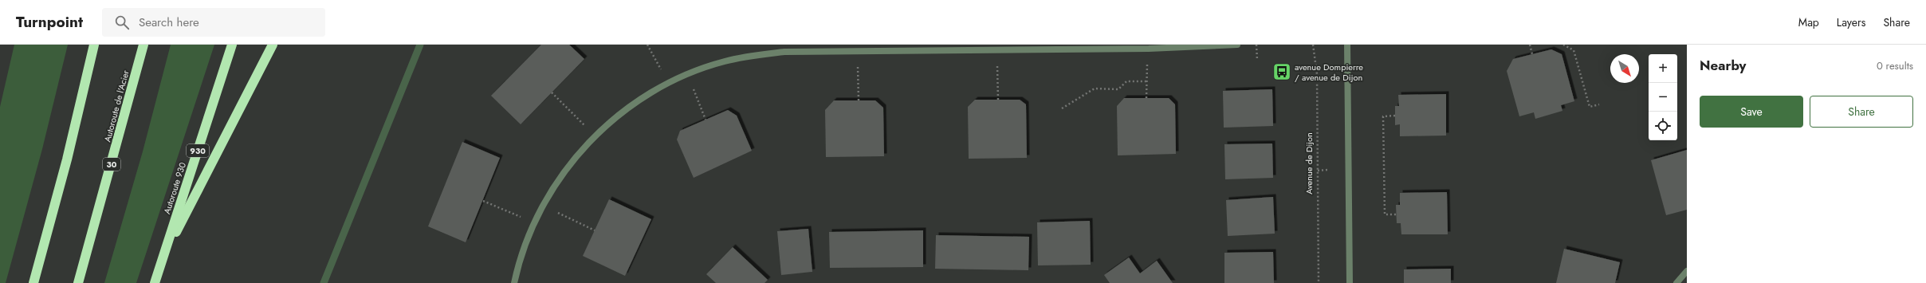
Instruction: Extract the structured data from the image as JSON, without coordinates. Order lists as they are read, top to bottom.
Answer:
{
  "streets": {
    "highway": [
      "Autoroute de l'Acier",
      "930",
      "30",
      "Autoroute 930"
    ],
    "path": ["Avenue de Dijon"]
  },
  "places": {
    "bus stop": ["avenue Dompierre / avenue de Dijon"]
  },
  "north": "bottom right",
  "page": {
    "header": "Turnpoint",
    "search": "Search here",
    "nav": ["Map", "Layers", "Share"],
    "heading": ["Nearby", "0 results"],
    "map_buttons": ["+", "−"],
    "buttons": ["Save", "Share"]
  }
}
